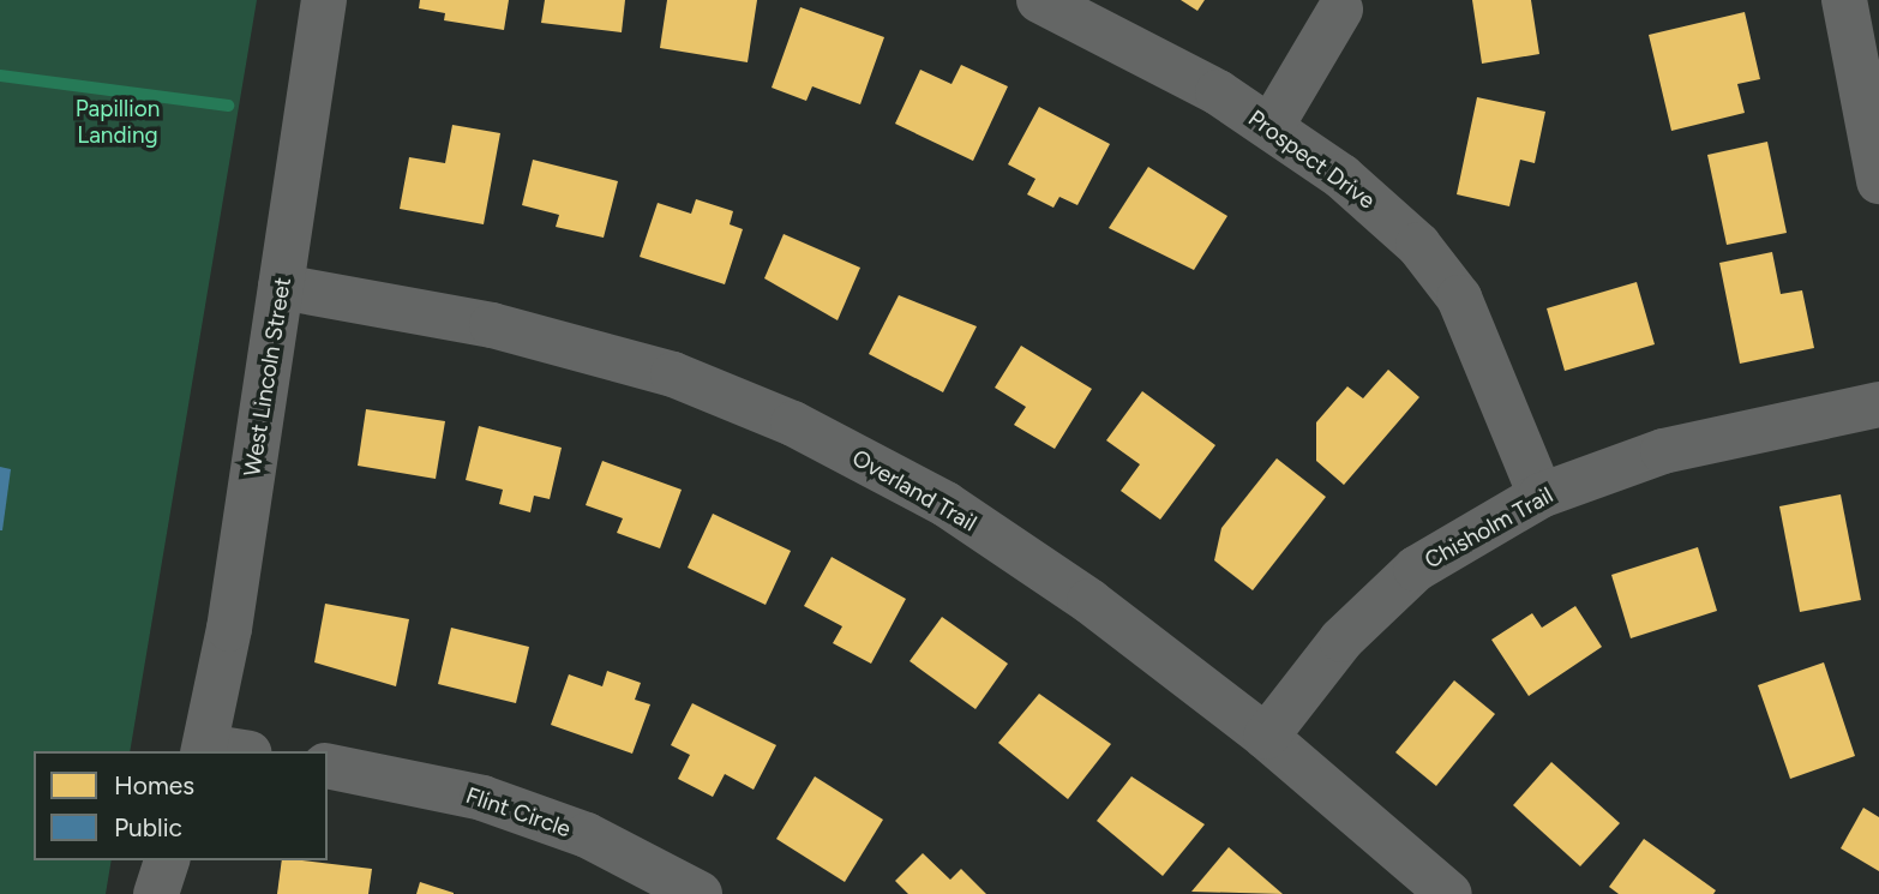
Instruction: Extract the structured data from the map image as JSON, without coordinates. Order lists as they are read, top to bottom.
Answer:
{
  "streets": {
    "street": [
      "Prospect Drive",
      "West Lincoln Street",
      "Overland Trail",
      "Chisholm Trail",
      "Flint Circle"
    ]
  },
  "crossings": [
    ["Prospect Drive", "Chisholm Trail"],
    ["West Lincoln Street", "Overland Trail"],
    ["Overland Trail", "Chisholm Trail"]
  ],
  "parks": ["Papillion Landing"],
  "legend": ["Homes", "Public"]
}
